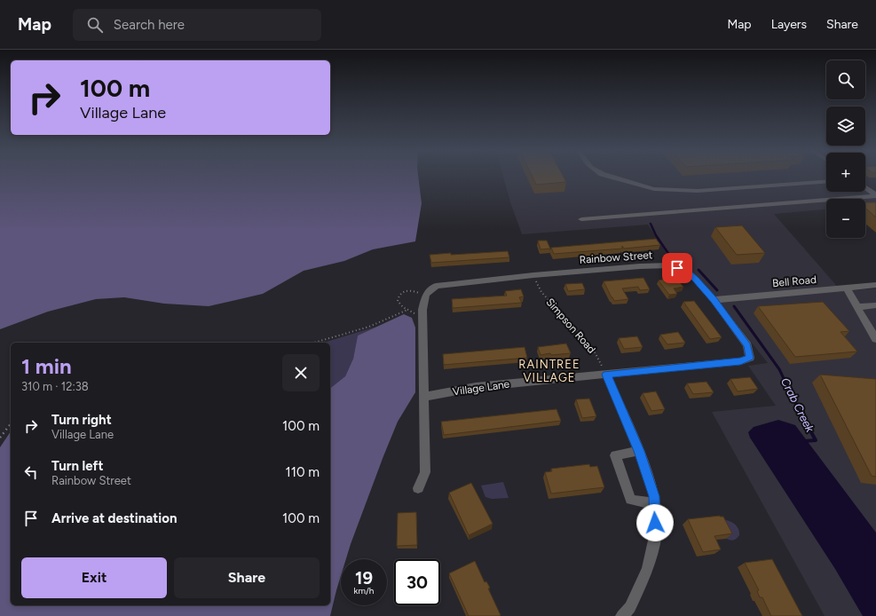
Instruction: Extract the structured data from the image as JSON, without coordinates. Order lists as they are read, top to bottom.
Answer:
{
  "streets": {
    "street": ["Rainbow Street", "Bell Road", "Village Lane"],
    "path": ["Simpson Road"]
  },
  "crossings": [
    ["Rainbow Street", "Bell Road"],
    ["Rainbow Street", "Simpson Road"],
    ["Rainbow Street", "Village Lane"],
    ["Simpson Road", "Village Lane"]
  ],
  "districts": ["RAINTREE VILLAGE"],
  "water": ["Crab Creek"],
  "page": {
    "header": "Map",
    "search": "Search here",
    "nav": ["Map", "Layers", "Share"],
    "map_buttons": ["+", "−"],
    "turn": ["100 m", "Village Lane"],
    "heading": ["1 min", "310 m · 12:38"],
    "list": [
      {
        "name": "Turn right",
        "note": "Village Lane",
        "value": "100 m"
      },
      {
        "name": "Turn left",
        "note": "Rainbow Street",
        "value": "110 m"
      },
      {
        "name": "Arrive at destination",
        "value": "100 m"
      }
    ],
    "buttons": ["Exit", "Share"],
    "speed": "19 km/h",
    "limit": "30"
  }
}
